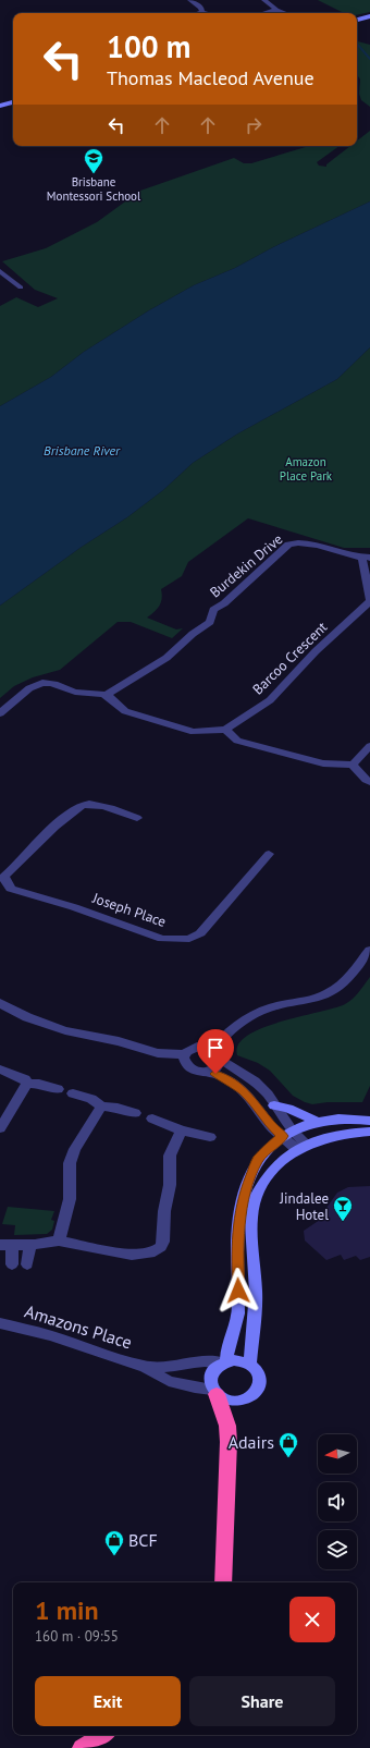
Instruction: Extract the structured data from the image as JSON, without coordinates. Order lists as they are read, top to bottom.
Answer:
{
  "streets": {
    "street": [
      "Burdekin Drive",
      "Barcoo Crescent",
      "Joseph Place",
      "Amazons Place"
    ]
  },
  "water": ["Brisbane River"],
  "parks": ["Amazon Place Park"],
  "places": {
    "school or university": ["Brisbane Montessori School"],
    "bar": ["Jindalee Hotel"],
    "shop": ["Adairs", "BCF"]
  },
  "north": "left",
  "page": {
    "turn": ["100 m", "Thomas Macleod Avenue"],
    "heading": ["1 min", "160 m · 09:55"],
    "buttons": ["Exit", "Share"]
  }
}
